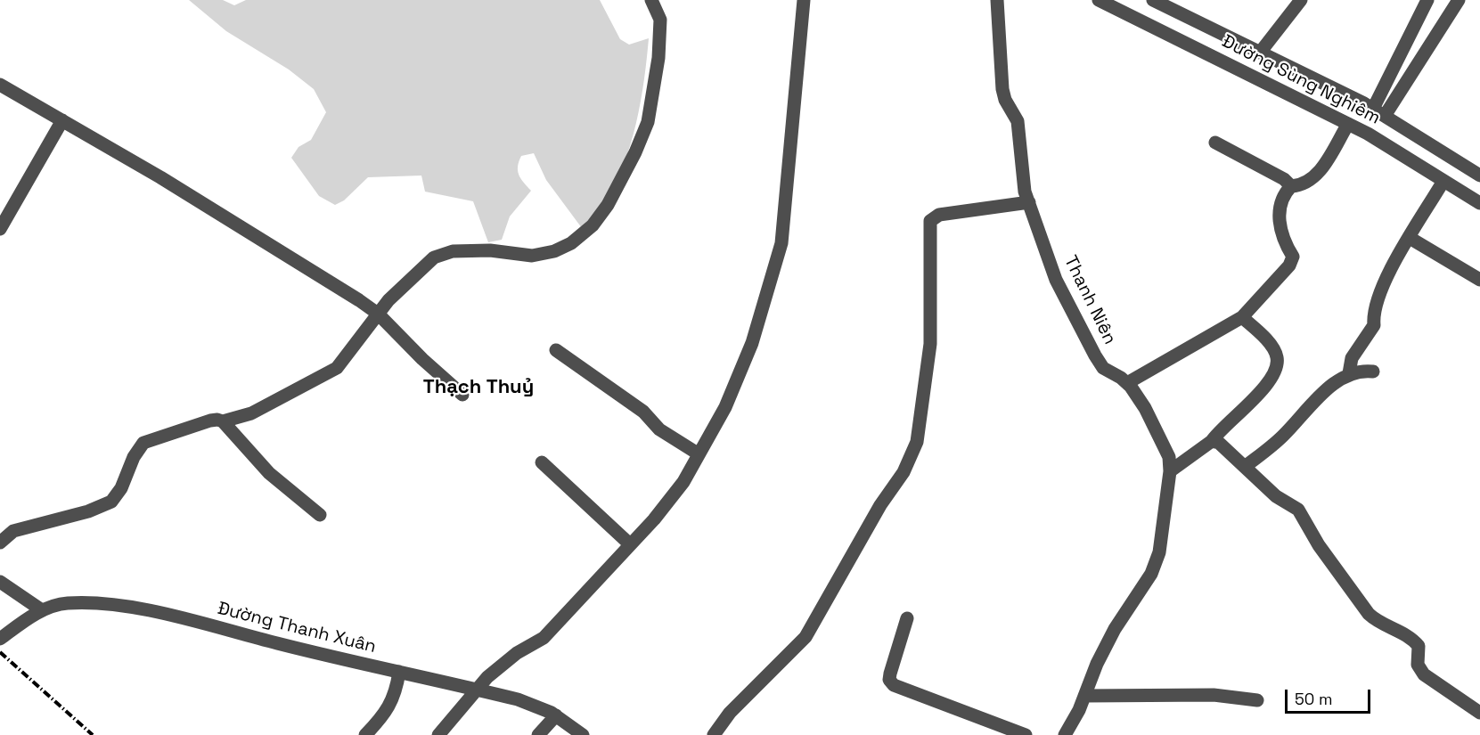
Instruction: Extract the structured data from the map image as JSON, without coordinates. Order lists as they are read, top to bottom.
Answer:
{
  "streets": {
    "street": ["Đường Sùng Nghiêm", "Thanh Niên", "Đường Thanh Xuân"]
  },
  "districts": ["Thạch Thuỷ"],
  "scale_bar": "50 m"
}
